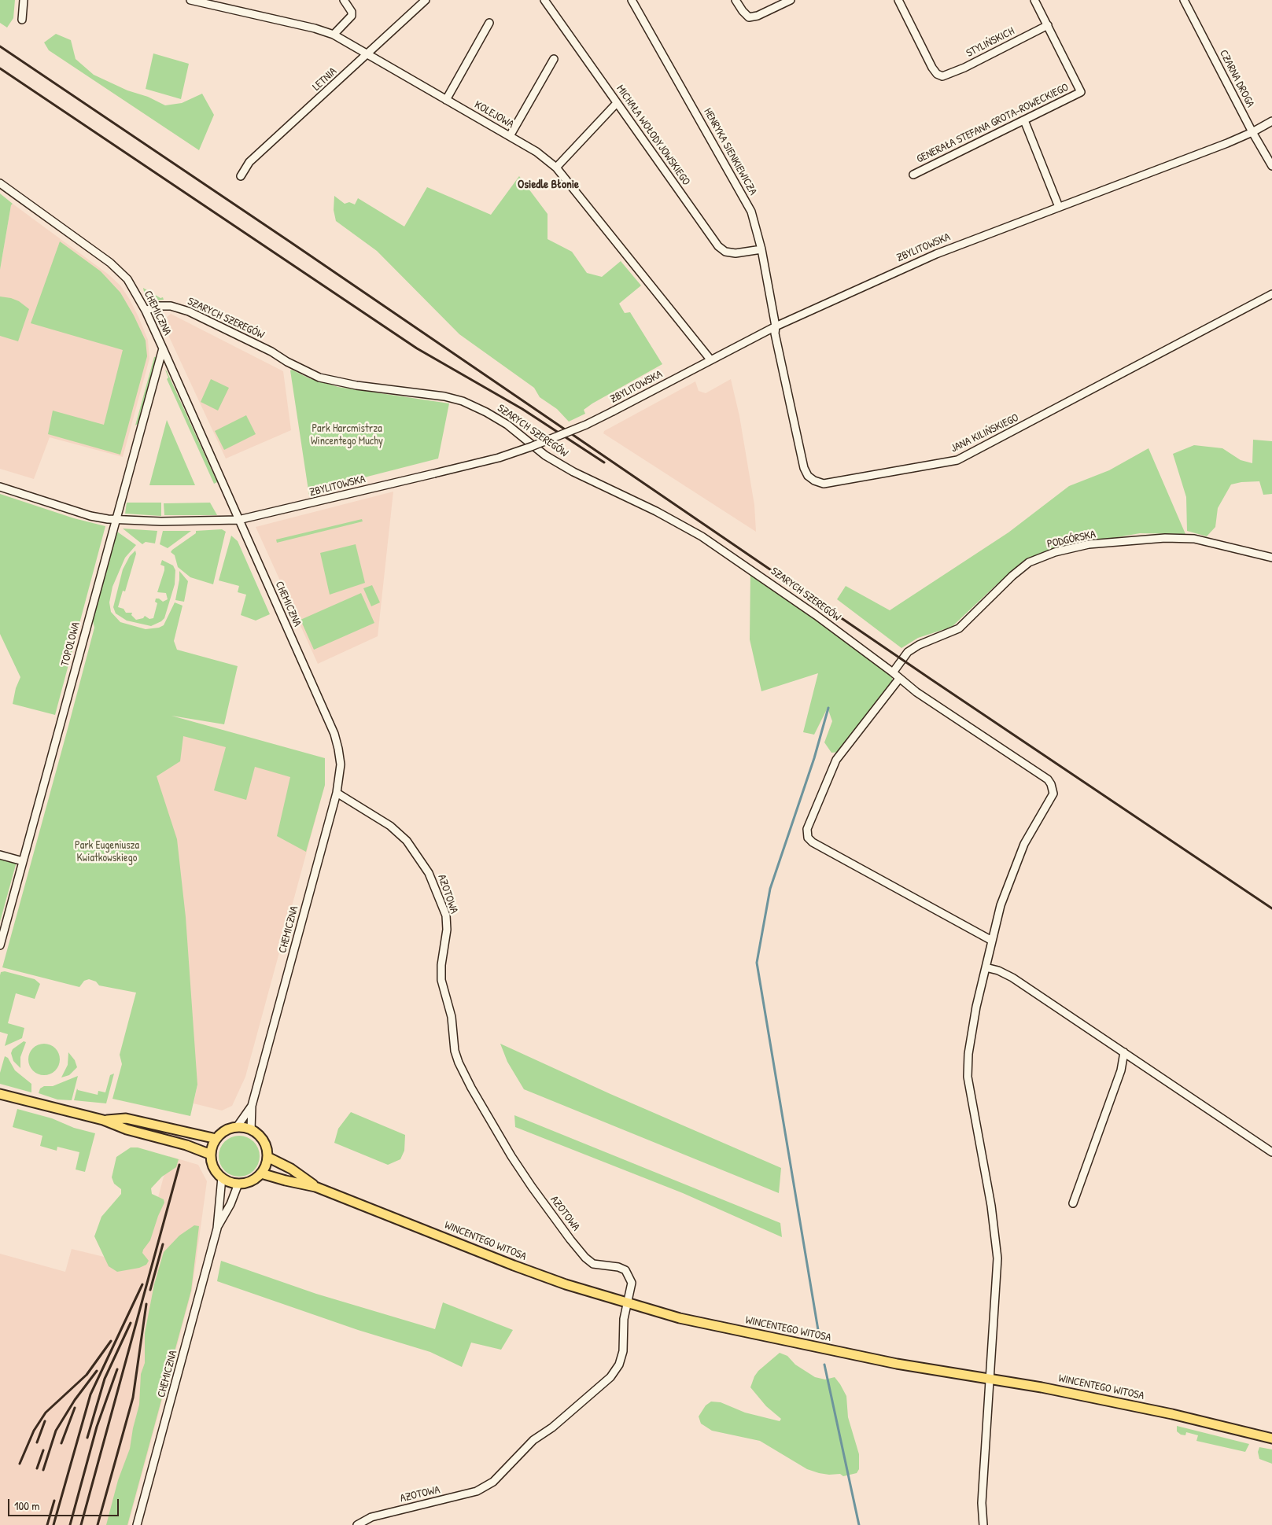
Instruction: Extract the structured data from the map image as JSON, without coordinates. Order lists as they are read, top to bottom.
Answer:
{
  "streets": {
    "main road": ["WINCENTEGO WITOSA"],
    "street": [
      "STYLIŃSKICH",
      "CZARNA DROGA",
      "LETNIA",
      "KOLEJOWA",
      "GENERAŁA STEFANA GROTA-ROWECKIEGO",
      "MICHAŁA WOŁODYJOWSKIEGO",
      "HENRYKA SIENKIEWICZA",
      "ZBYLITOWSKA",
      "CHEMICZNA",
      "SZARYCH SZEREGÓW",
      "JANA KILIŃSKIEGO",
      "PODGÓRSKA",
      "TOPOLOWA",
      "AZOTOWA"
    ]
  },
  "crossings": [
    ["STYLIŃSKICH", "GENERAŁA STEFANA GROTA-ROWECKIEGO"],
    ["CZARNA DROGA", "ZBYLITOWSKA"],
    ["LETNIA", "KOLEJOWA"],
    ["KOLEJOWA", "ZBYLITOWSKA"],
    ["MICHAŁA WOŁODYJOWSKIEGO", "HENRYKA SIENKIEWICZA"],
    ["HENRYKA SIENKIEWICZA", "ZBYLITOWSKA"],
    ["HENRYKA SIENKIEWICZA", "JANA KILIŃSKIEGO"],
    ["ZBYLITOWSKA", "CHEMICZNA"],
    ["ZBYLITOWSKA", "JANA KILIŃSKIEGO"],
    ["ZBYLITOWSKA", "TOPOLOWA"],
    ["CHEMICZNA", "SZARYCH SZEREGÓW"],
    ["CHEMICZNA", "TOPOLOWA"],
    ["CHEMICZNA", "AZOTOWA"],
    ["CHEMICZNA", "WINCENTEGO WITOSA"],
    ["SZARYCH SZEREGÓW", "PODGÓRSKA"],
    ["SZARYCH SZEREGÓW", "WINCENTEGO WITOSA"],
    ["AZOTOWA", "WINCENTEGO WITOSA"]
  ],
  "districts": ["Osiedle Błonie"],
  "parks": ["Park Harcmistrza Wincentego Muchy", "Park Eugeniusza Kwiatkowskiego"],
  "scale_bar": "100 m"
}
